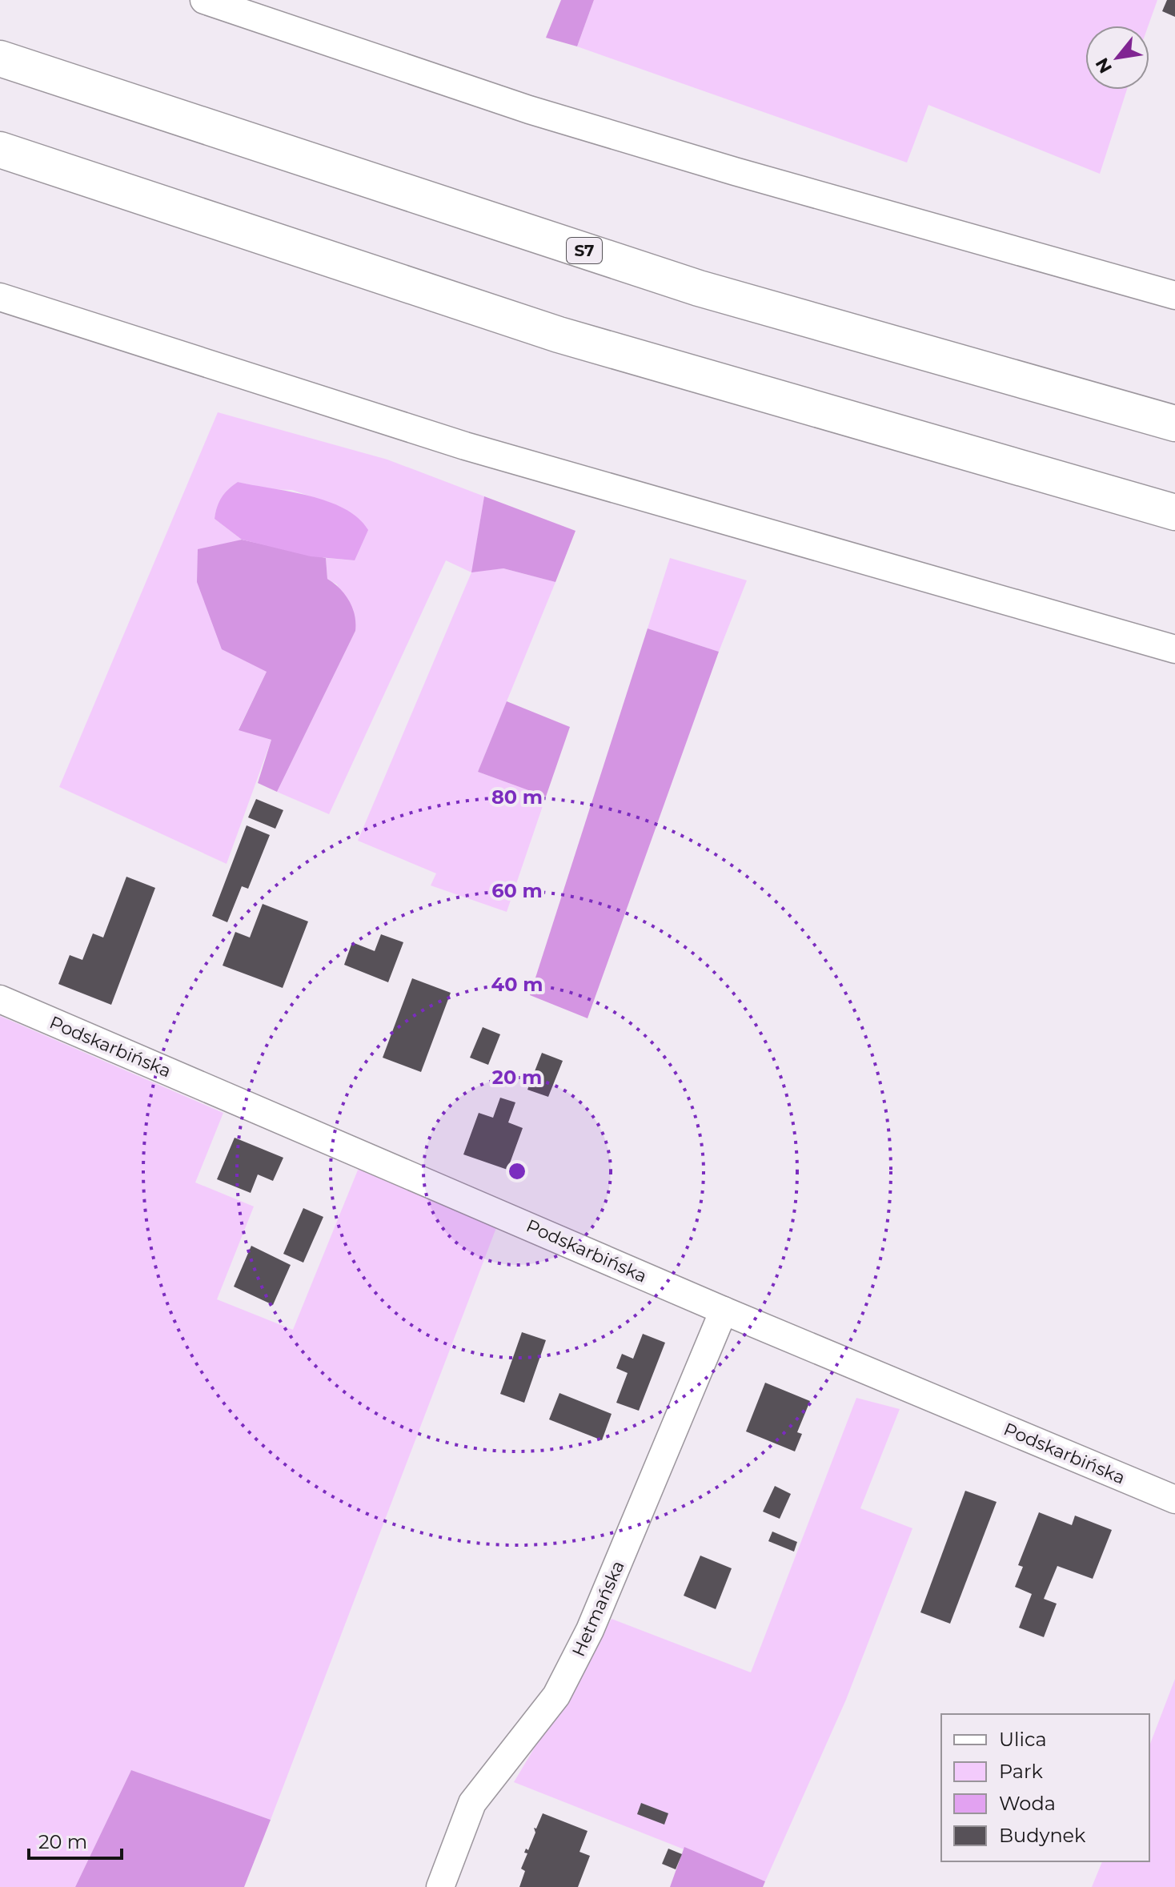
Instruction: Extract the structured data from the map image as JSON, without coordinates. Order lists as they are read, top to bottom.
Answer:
{
  "streets": {
    "highway": ["S7"],
    "street": ["Podskarbińska", "Hetmańska"]
  },
  "crossings": [
    ["Podskarbińska", "Hetmańska"]
  ],
  "legend": [
    "Ulica",
    "Park",
    "Woda",
    "Budynek"
  ],
  "scale_bar": "20 m",
  "north": "bottom left",
  "rings": [
    "80 m",
    "60 m",
    "40 m",
    "20 m"
  ]
}
